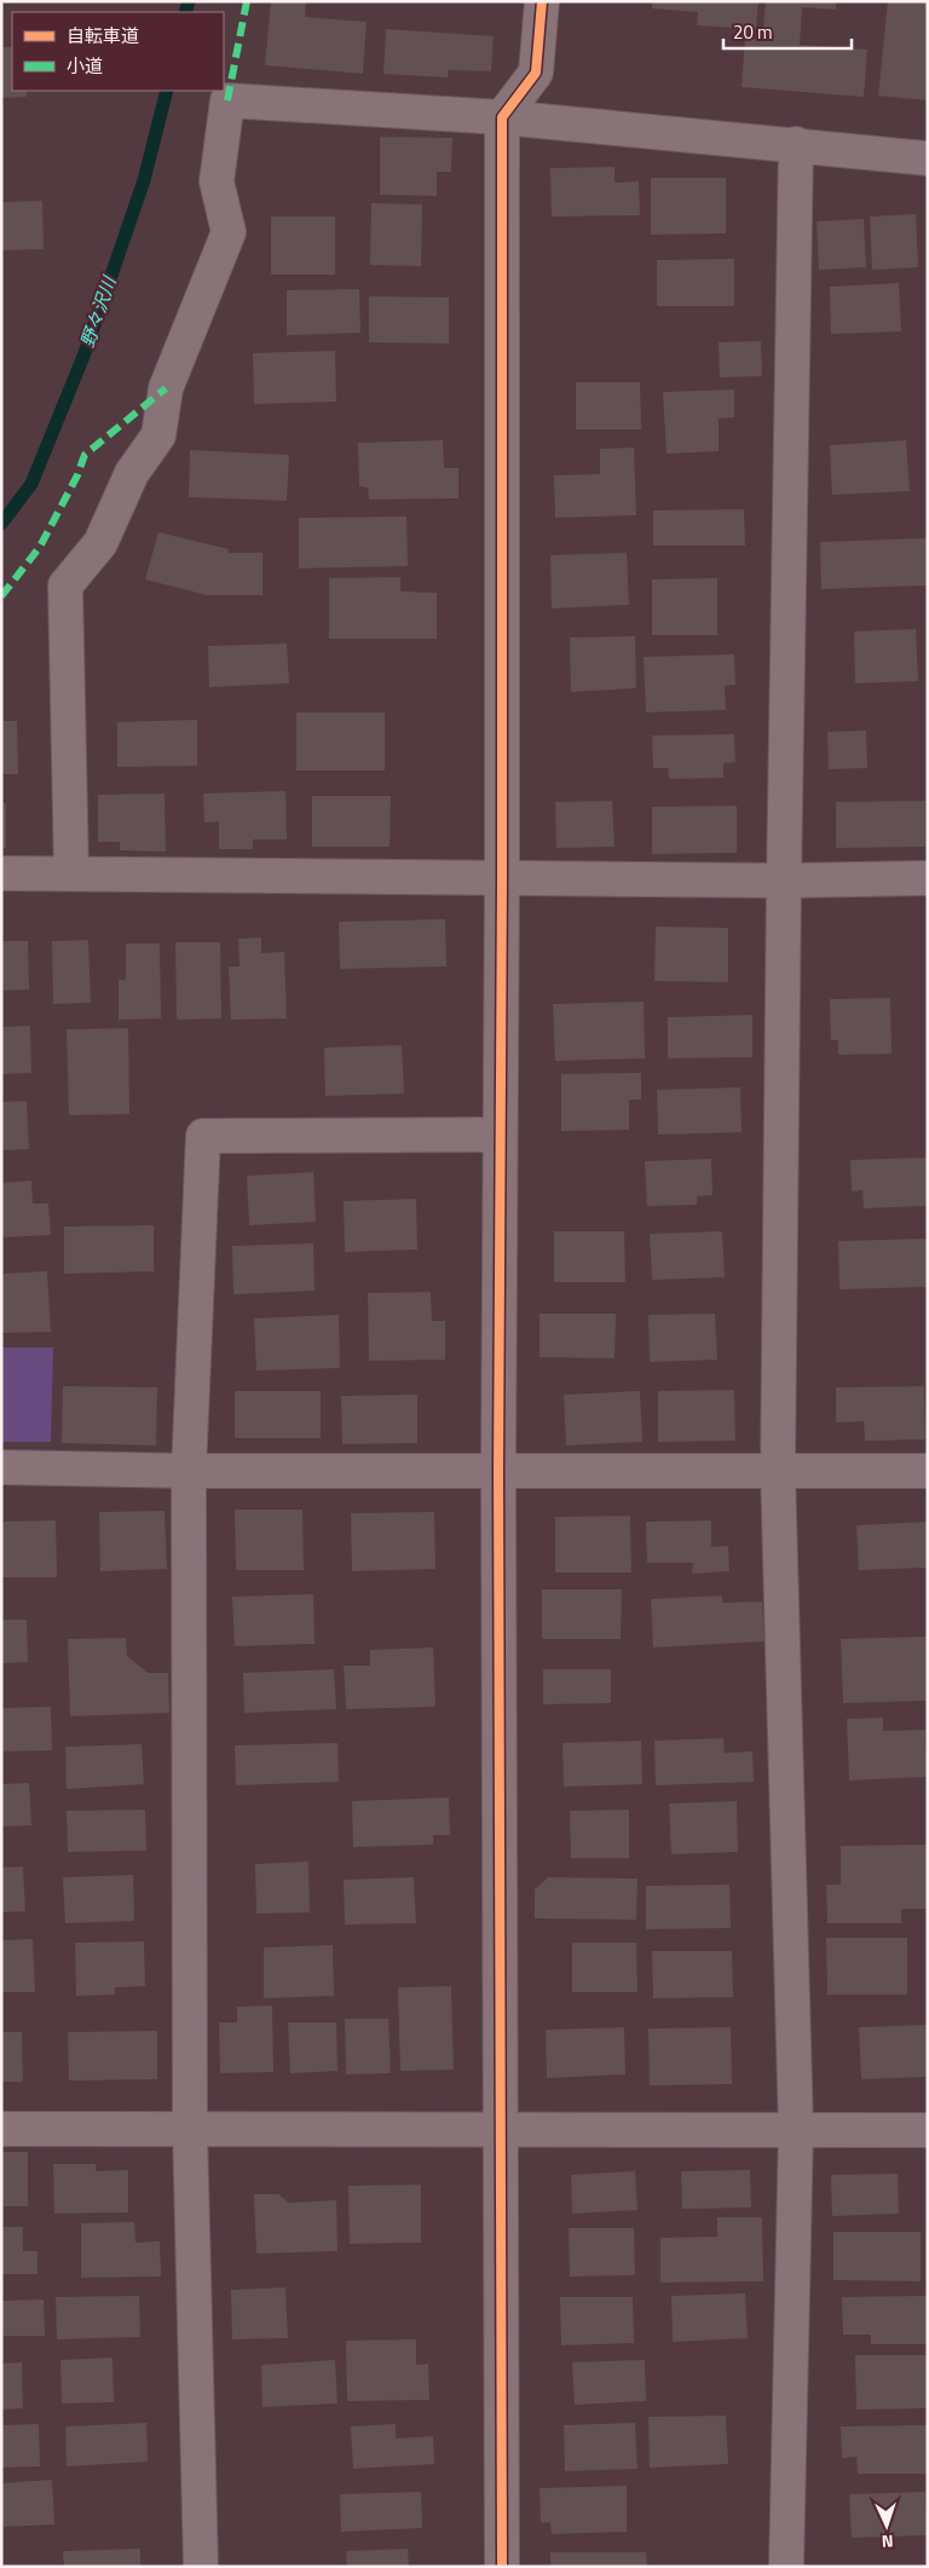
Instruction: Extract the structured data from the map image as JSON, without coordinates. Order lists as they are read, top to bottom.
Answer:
{
  "water": ["野々沢川"],
  "legend": ["自転車道", "小道"],
  "scale_bar": "20 m",
  "north": "bottom"
}
